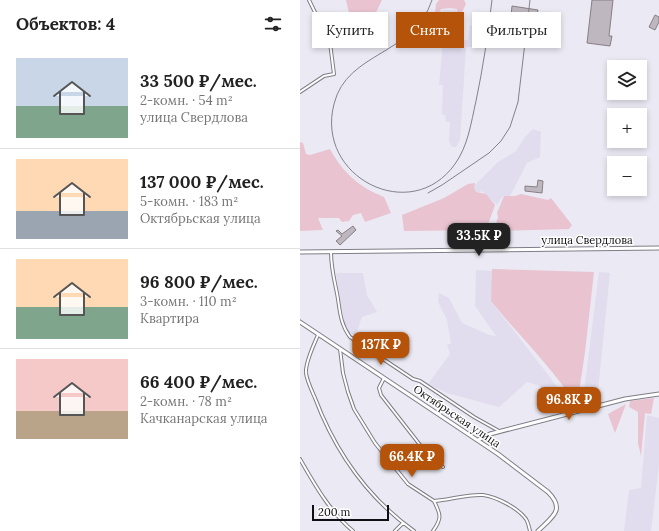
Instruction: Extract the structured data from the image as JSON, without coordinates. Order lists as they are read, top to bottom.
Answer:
{
  "streets": {
    "street": ["улица Свердлова", "Октябрьская улица"]
  },
  "scale_bar": "200 m",
  "page": {
    "heading": "Объектов: 4",
    "chip": ["Купить", "Снять", "Фильтры"],
    "list": [
      {
        "name": "33 500 ₽/мес.",
        "note": "2-комн. · 54 m² · улица Свердлова"
      },
      {
        "name": "137 000 ₽/мес.",
        "note": "5-комн. · 183 m² · Октябрьская улица"
      },
      {
        "name": "96 800 ₽/мес.",
        "note": "3-комн. · 110 m² · Квартира"
      },
      {
        "name": "66 400 ₽/мес.",
        "note": "2-комн. · 78 m² · Качканарская улица"
      }
    ],
    "map_buttons": ["+", "−"],
    "price": [
      "33.5K ₽",
      "137K ₽",
      "96.8K ₽",
      "66.4K ₽"
    ],
    "scale": "200 m"
  }
}
